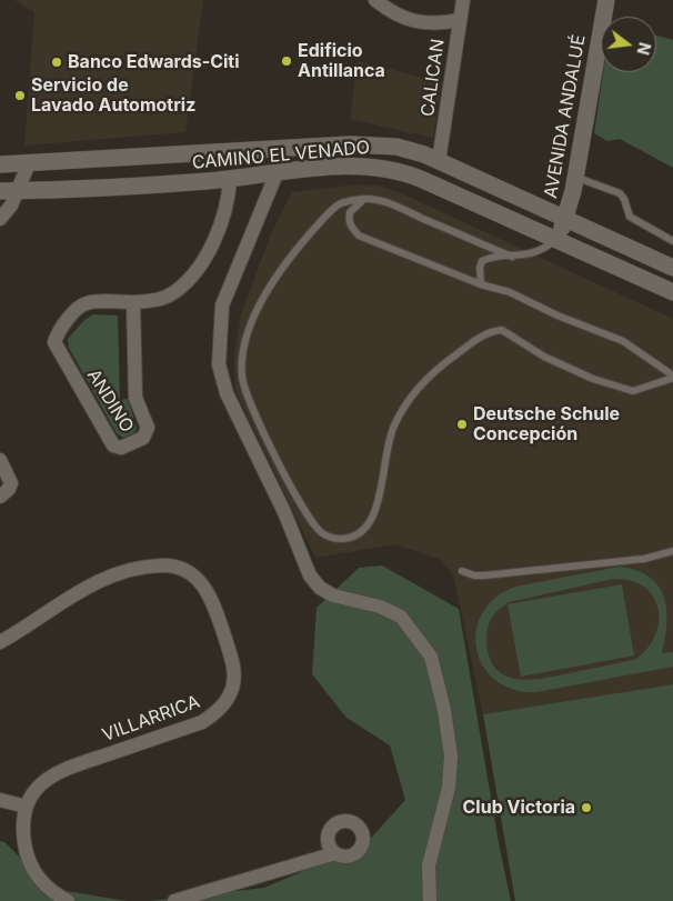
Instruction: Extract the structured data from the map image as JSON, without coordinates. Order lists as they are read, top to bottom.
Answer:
{
  "streets": {
    "street": [
      "CALICAN",
      "AVENIDA ANDALUÉ",
      "CAMINO EL VENADO",
      "ANDINO",
      "VILLARRICA"
    ]
  },
  "crossings": [
    ["CALICAN", "CAMINO EL VENADO"],
    ["AVENIDA ANDALUÉ", "CAMINO EL VENADO"],
    ["CAMINO EL VENADO", "ANDINO"]
  ],
  "places": [
    "Edificio Antillanca",
    "Banco Edwards-Citi",
    "Servicio de Lavado Automotriz",
    "Deutsche Schule Concepción",
    "Club Victoria"
  ],
  "north": "right"
}
